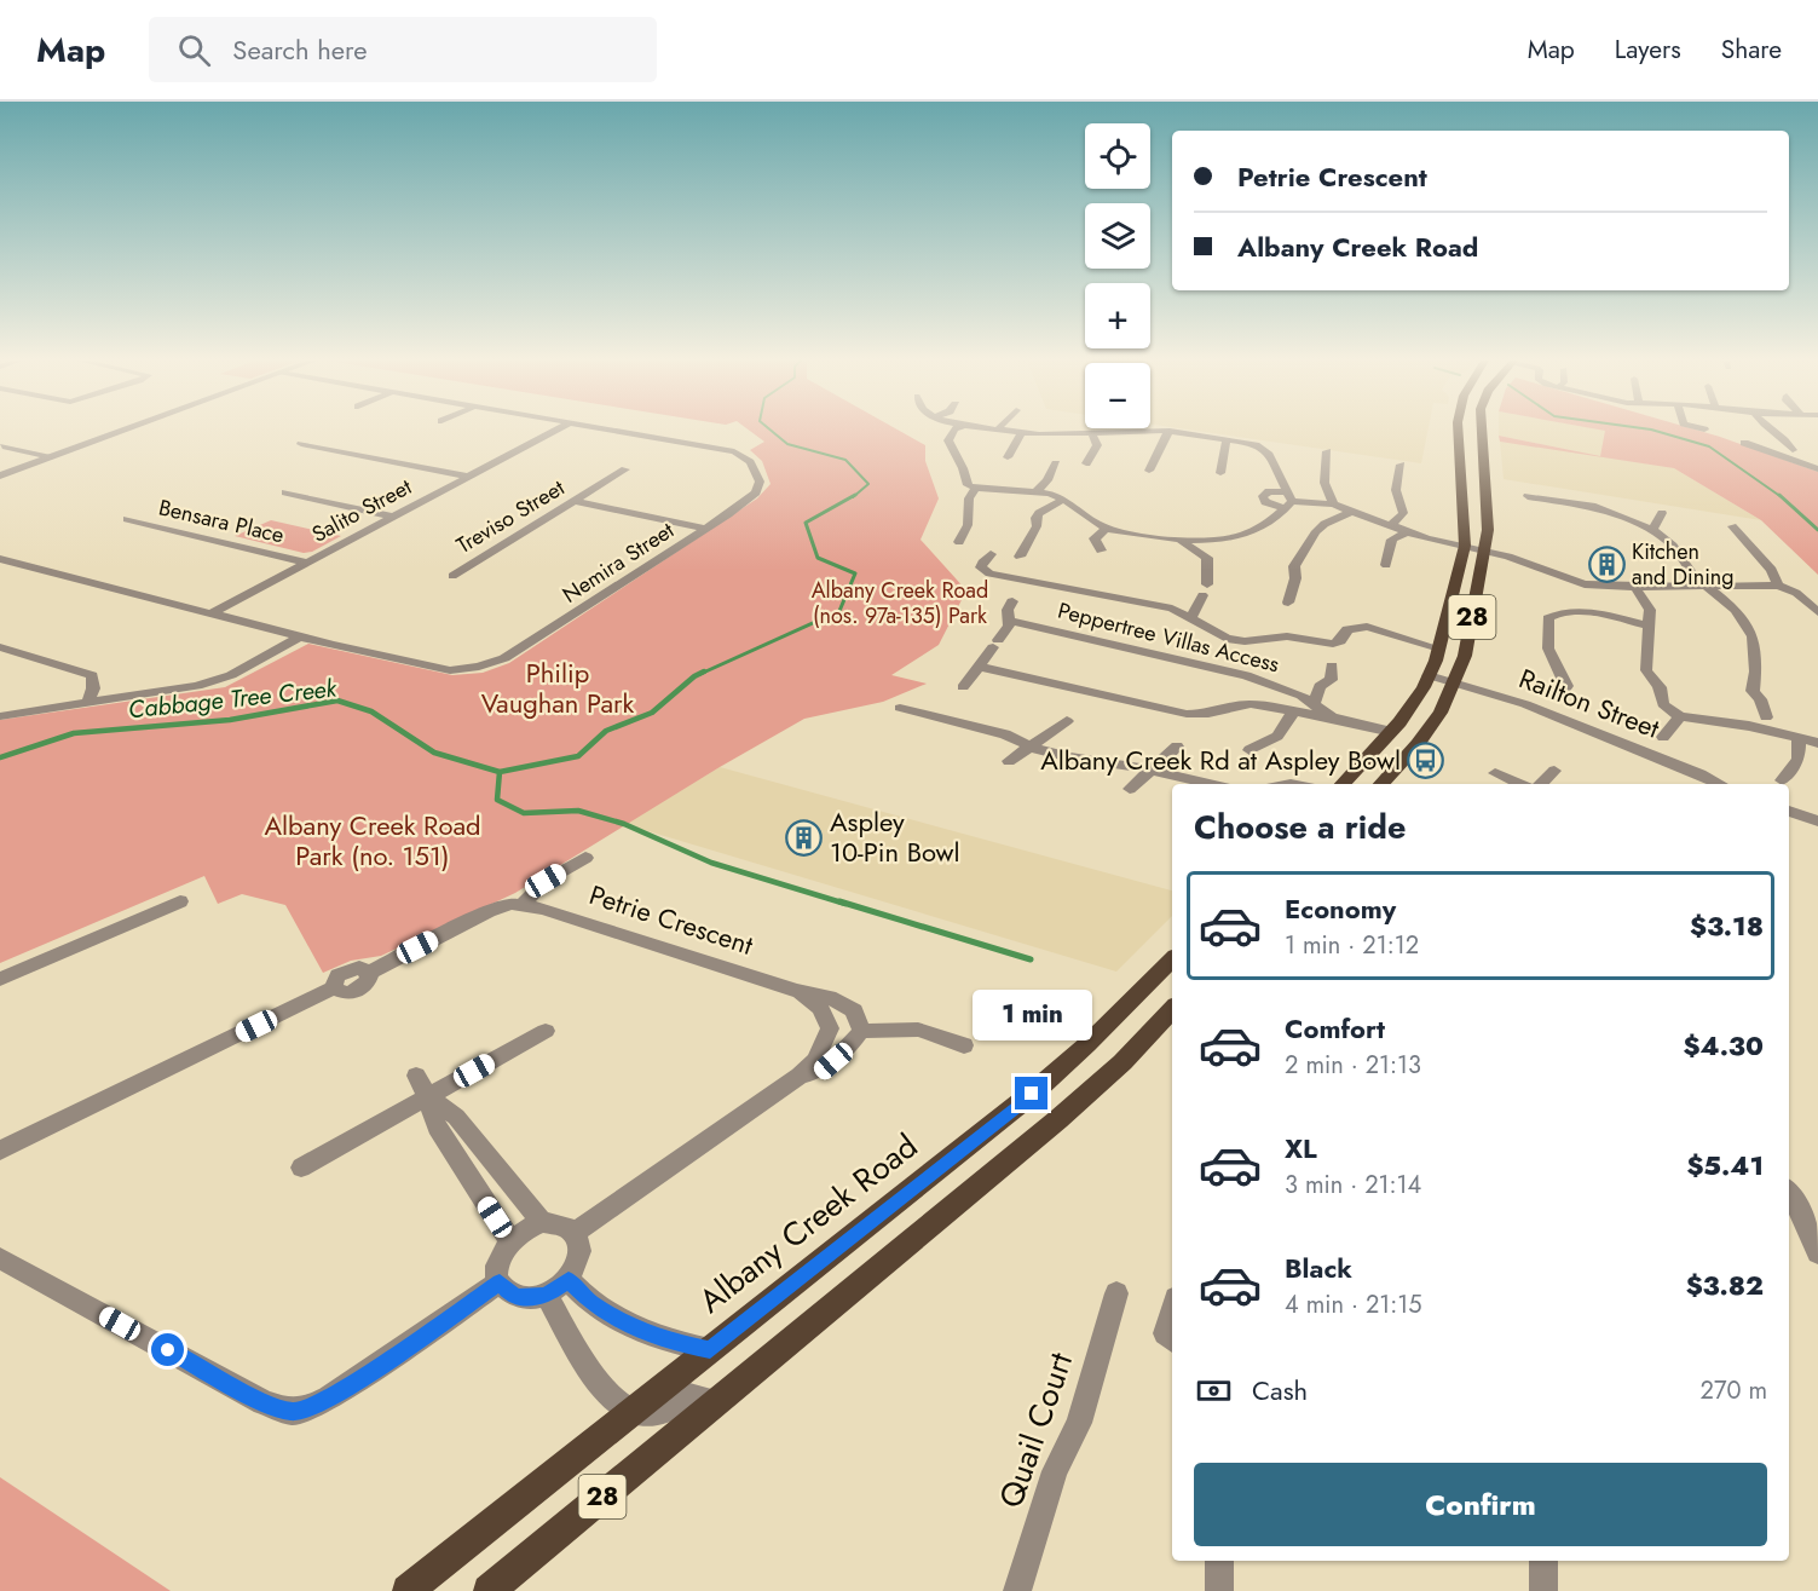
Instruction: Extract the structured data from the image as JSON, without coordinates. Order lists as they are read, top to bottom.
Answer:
{
  "streets": {
    "main road": ["28", "Albany Creek Road"],
    "street": [
      "Salito Street",
      "Treviso Street",
      "Bensara Place",
      "Nemira Street",
      "Peppertree Villas Access",
      "Railton Street",
      "Petrie Crescent",
      "Quail Court"
    ]
  },
  "crossings": [
    ["Salito Street", "Bensara Place"],
    ["Salito Street", "Nemira Street"],
    ["28", "Railton Street"]
  ],
  "water": ["Cabbage Tree Creek"],
  "parks": ["Albany Creek Road (nos. 97a-135) Park", "Philip Vaughan Park", "Albany Creek Road Park (no. 151)"],
  "places": {
    "building": ["Kitchen and Dining", "Aspley 10-Pin Bowl"],
    "bus stop": ["Albany Creek Rd at Aspley Bowl"]
  },
  "page": {
    "header": "Map",
    "search": "Search here",
    "nav": ["Map", "Layers", "Share"],
    "map_buttons": ["+", "−"],
    "banner": ["Petrie Crescent", "Albany Creek Road"],
    "heading": "Choose a ride",
    "list": [
      {
        "name": "Economy",
        "note": "1 min · 21:12",
        "value": "$3.18"
      },
      {
        "name": "Comfort",
        "note": "2 min · 21:13",
        "value": "$4.30"
      },
      {
        "name": "XL",
        "note": "3 min · 21:14",
        "value": "$5.41"
      },
      {
        "name": "Black",
        "note": "4 min · 21:15",
        "value": "$3.82"
      }
    ],
    "bubble": "1 min",
    "pay": ["Cash", "270 m"],
    "buttons": "Confirm"
  }
}
